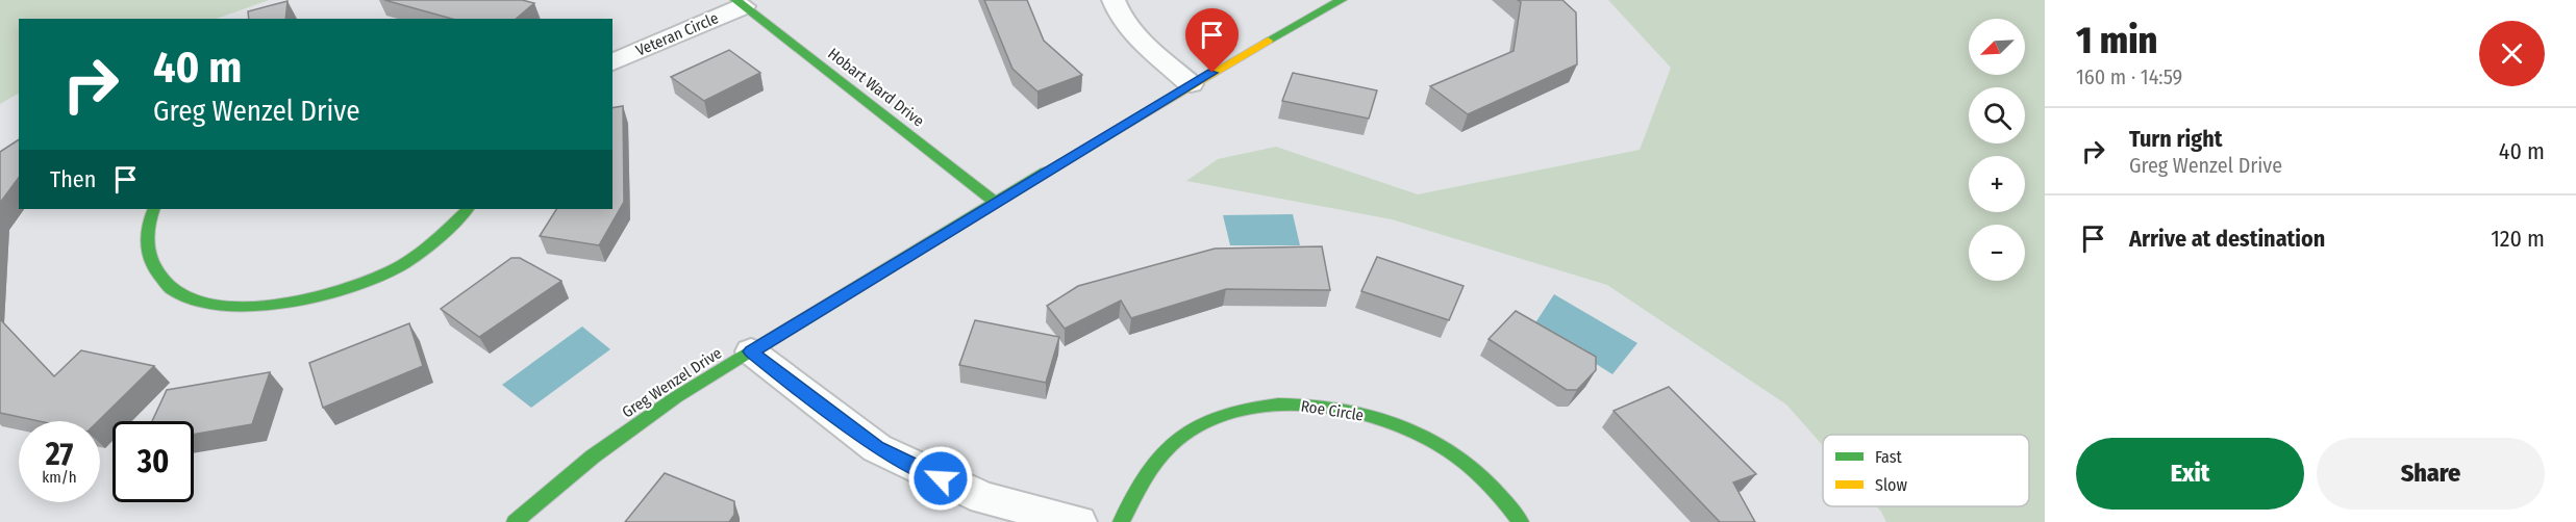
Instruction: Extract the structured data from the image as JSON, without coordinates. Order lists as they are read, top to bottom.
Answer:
{
  "streets": {
    "street": [
      "Veteran Circle",
      "Hobart Ward Drive",
      "Greg Wenzel Drive",
      "Roe Circle"
    ]
  },
  "crossings": [
    ["Veteran Circle", "Hobart Ward Drive"],
    ["Hobart Ward Drive", "Greg Wenzel Drive"]
  ],
  "legend": ["Fast", "Slow"],
  "north": "bottom left",
  "page": {
    "heading": ["1 min", "160 m · 14:59"],
    "map_buttons": ["+", "−"],
    "turn": ["40 m", "Greg Wenzel Drive"],
    "list": [
      {
        "name": "Turn right",
        "note": "Greg Wenzel Drive",
        "value": "40 m"
      },
      {
        "name": "Arrive at destination",
        "value": "120 m"
      }
    ],
    "then": "Then",
    "speed": "27 km/h",
    "limit": "30",
    "buttons": ["Exit", "Share"]
  }
}
